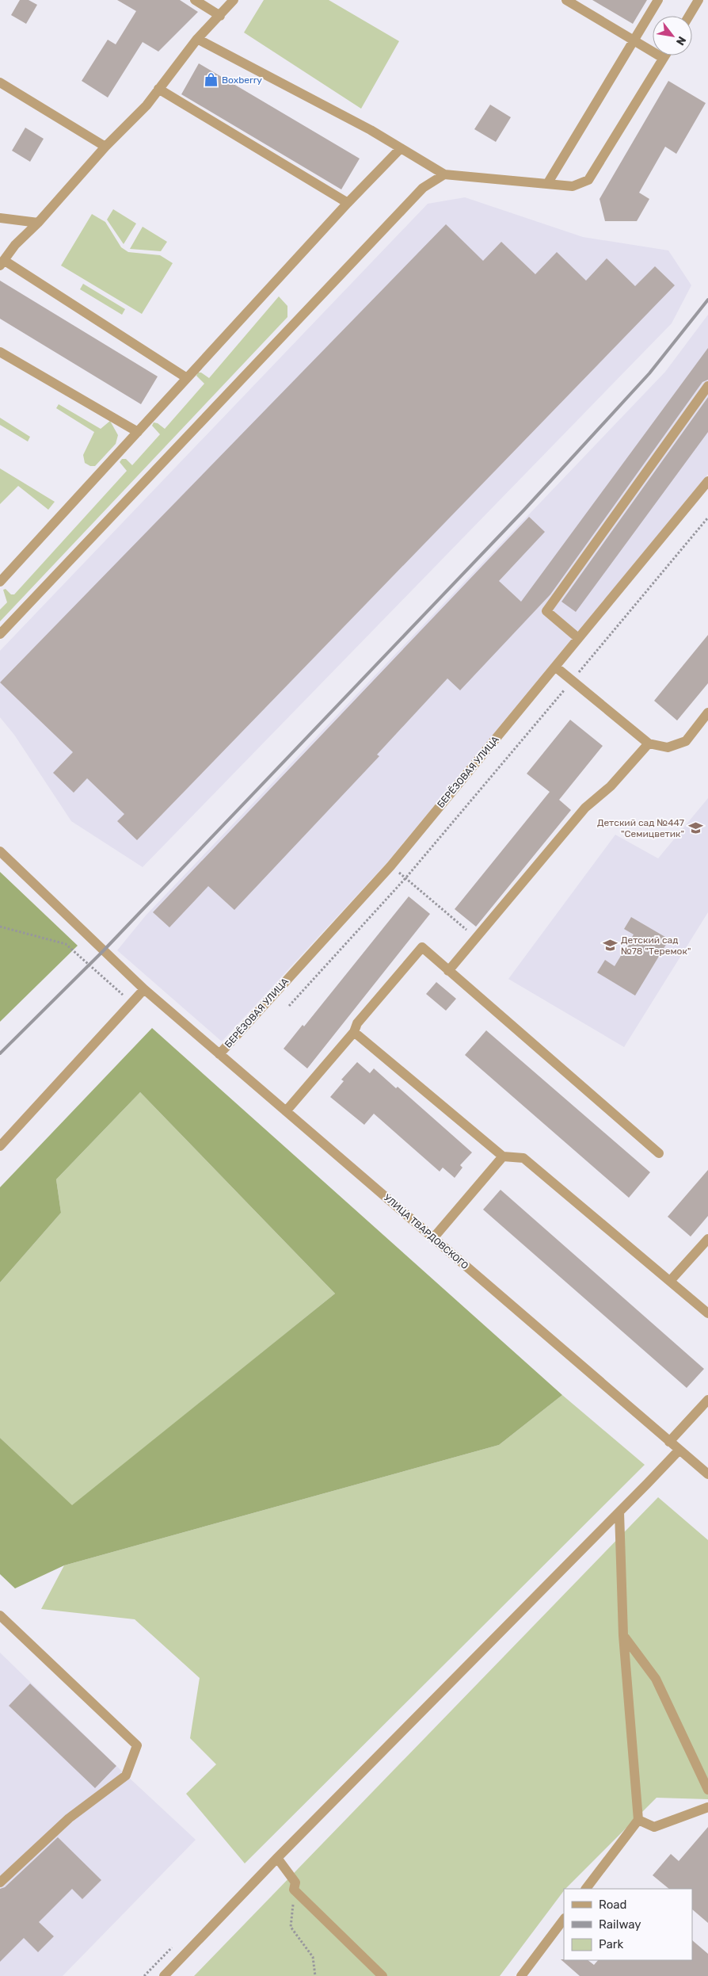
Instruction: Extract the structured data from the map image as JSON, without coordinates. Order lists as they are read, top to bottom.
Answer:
{
  "streets": {
    "street": ["БЕРЁЗОВАЯ УЛИЦА", "УЛИЦА ТВАРДОВСКОГО"]
  },
  "crossings": [
    ["БЕРЁЗОВАЯ УЛИЦА", "УЛИЦА ТВАРДОВСКОГО"]
  ],
  "places": {
    "shop": ["Boxberry"],
    "school or university": ["Детский сад №447 \"Семицветик\"", "Детский сад №78 \"Теремок\""]
  },
  "legend": ["Road", "Railway", "Park"],
  "north": "bottom right"
}
